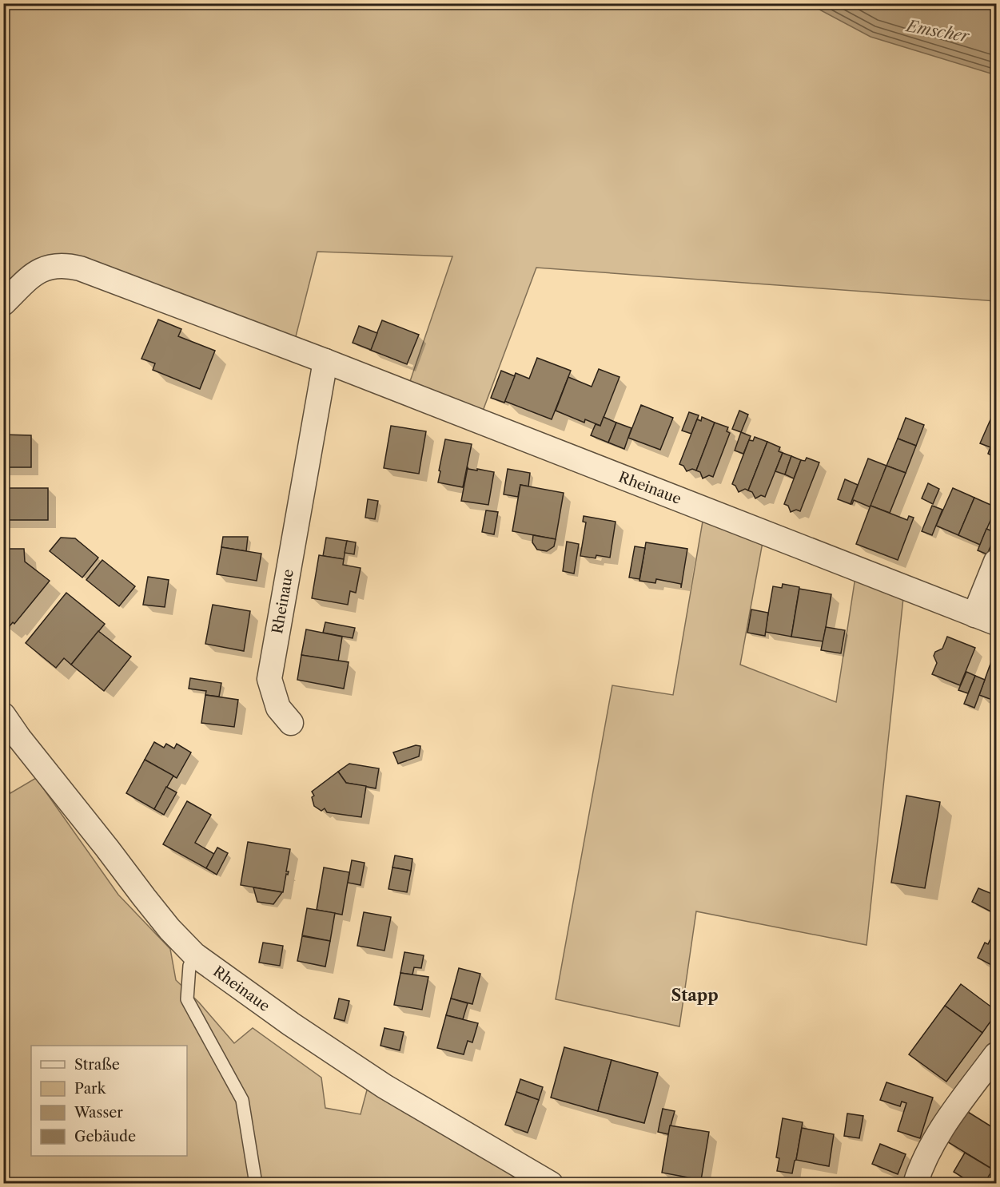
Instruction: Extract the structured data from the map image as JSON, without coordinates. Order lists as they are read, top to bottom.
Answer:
{
  "streets": {
    "street": ["Rheinaue"]
  },
  "districts": ["Stapp"],
  "water": ["Emscher"],
  "legend": [
    "Straße",
    "Park",
    "Wasser",
    "Gebäude"
  ]
}
